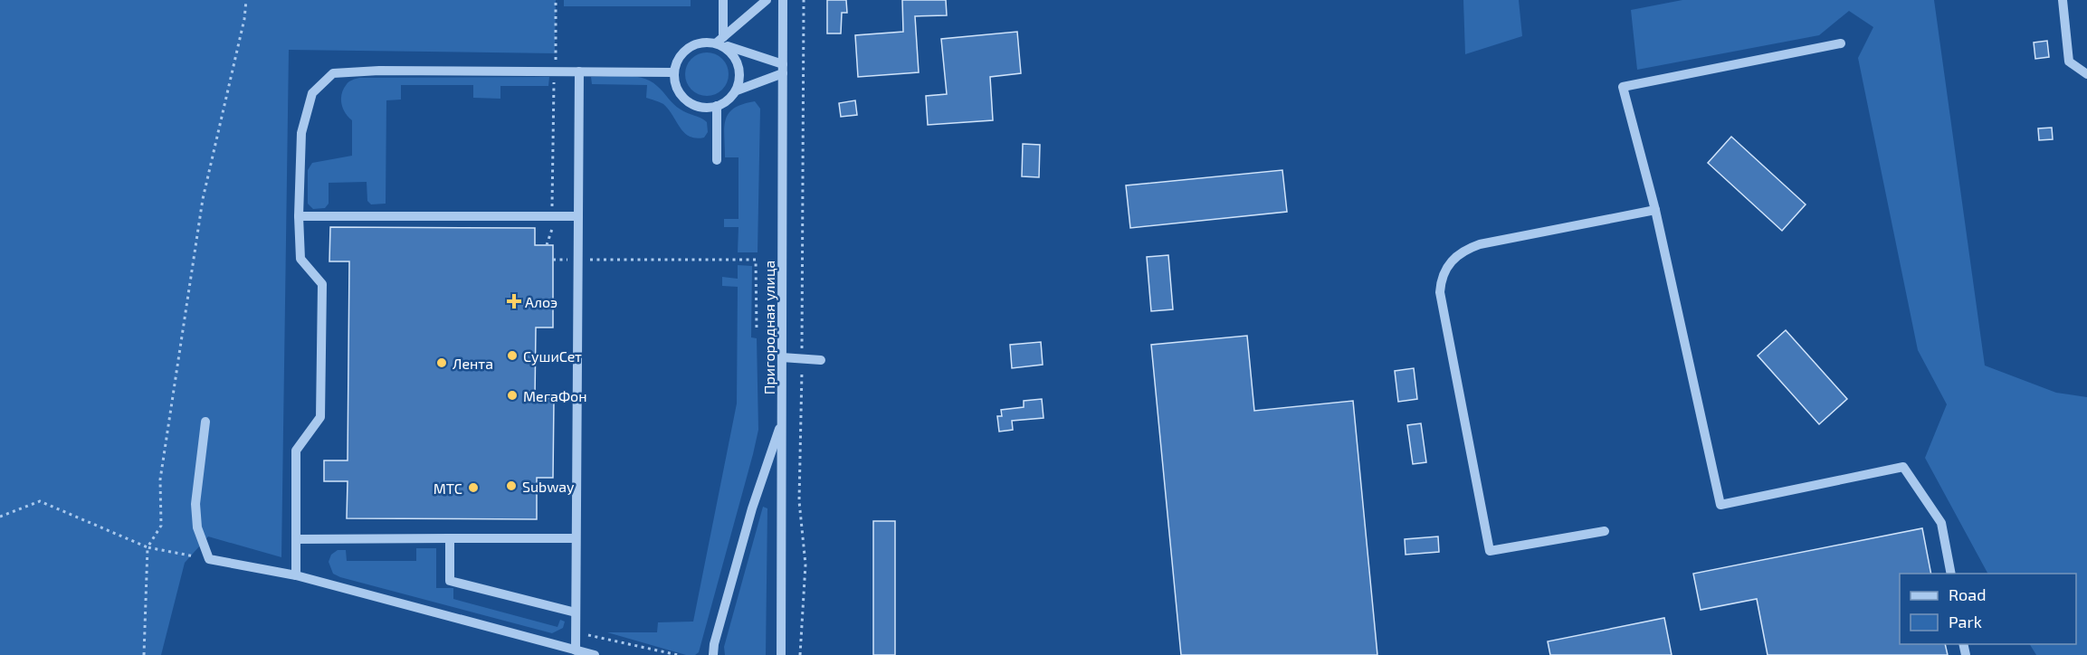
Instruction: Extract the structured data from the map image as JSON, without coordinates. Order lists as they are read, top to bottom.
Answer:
{
  "streets": {
    "street": ["Пригородная улица"]
  },
  "places": {
    "health": ["Алоэ"],
    "other": [
      "СушиСет",
      "Лента",
      "МегаФон",
      "Subway",
      "МТС"
    ]
  },
  "legend": ["Road", "Park"]
}
